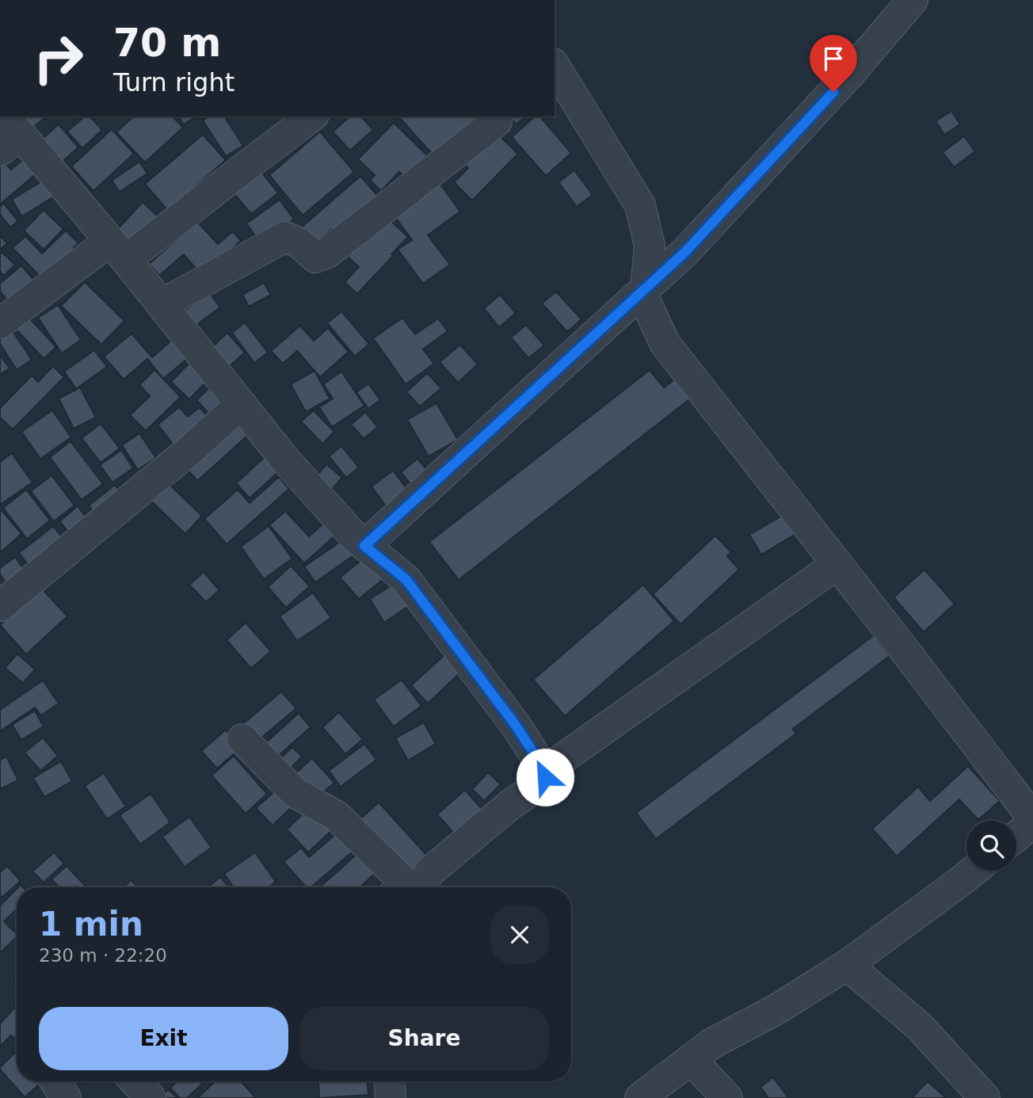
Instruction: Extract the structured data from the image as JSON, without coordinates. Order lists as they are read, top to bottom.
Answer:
{
  "page": {
    "turn": ["70 m", "Turn right"],
    "heading": ["1 min", "230 m · 22:20"],
    "buttons": ["Exit", "Share"]
  }
}
